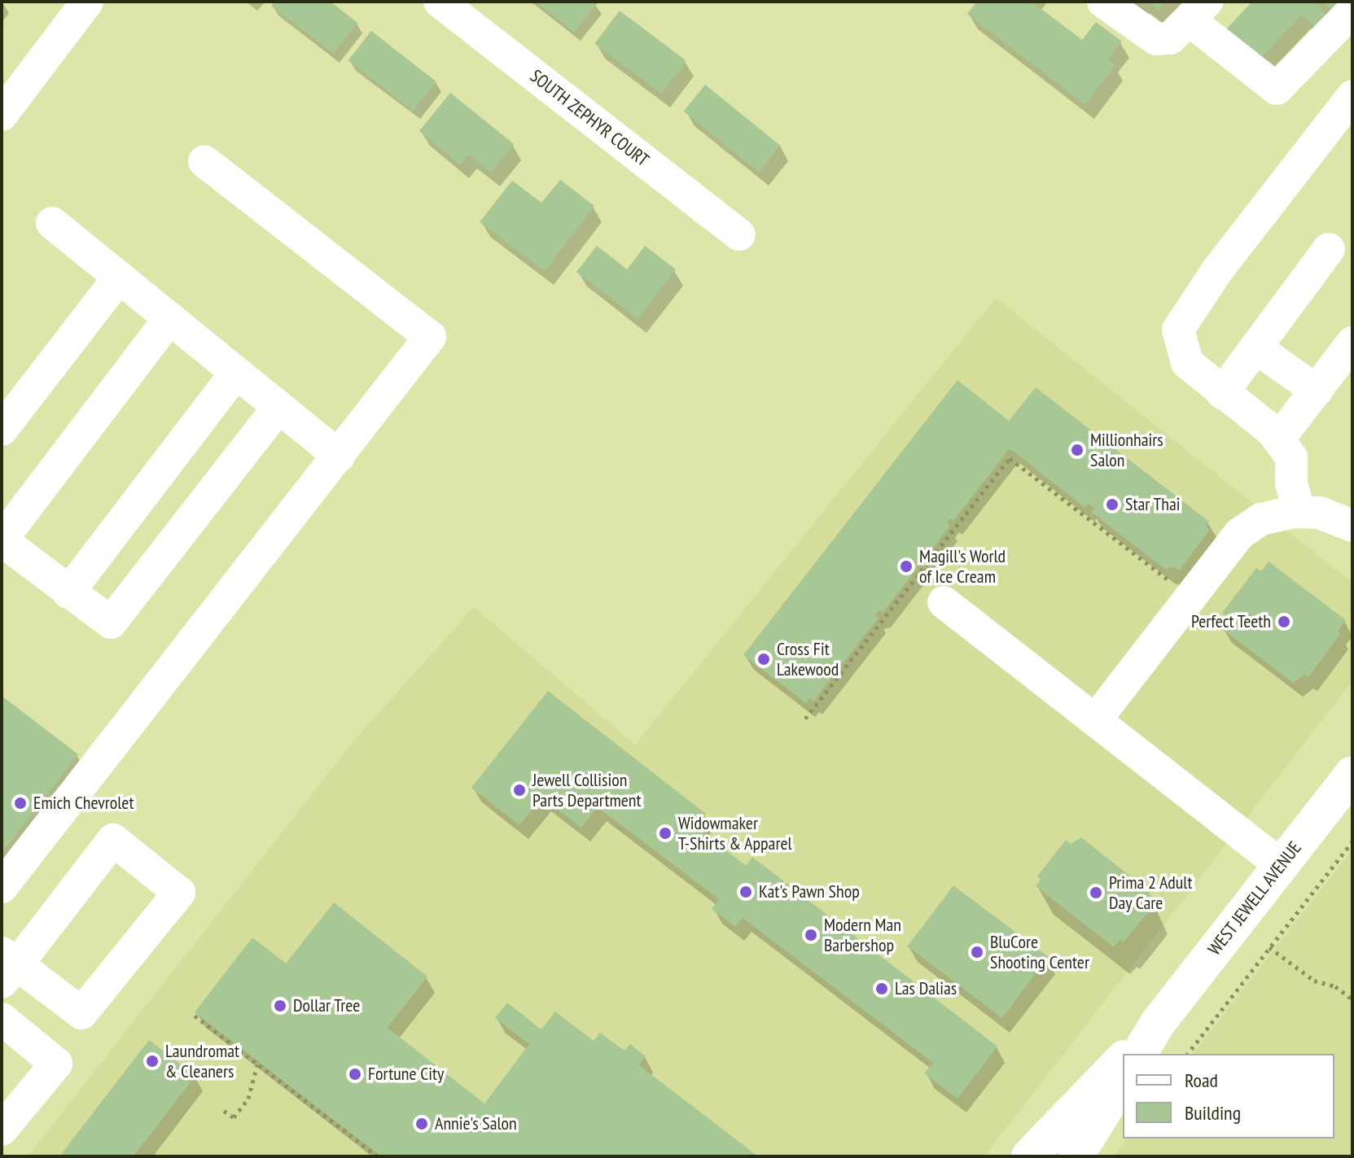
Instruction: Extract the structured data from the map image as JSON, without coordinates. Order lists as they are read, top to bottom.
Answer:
{
  "streets": {
    "main road": ["WEST JEWELL AVENUE"],
    "street": ["SOUTH ZEPHYR COURT"]
  },
  "places": [
    "Millionhairs Salon",
    "Star Thai",
    "Magill's World of Ice Cream",
    "Perfect Teeth",
    "Cross Fit Lakewood",
    "Jewell Collision Parts Department",
    "Emich Chevrolet",
    "Widowmaker T-Shirts & Apparel",
    "Kat's Pawn Shop",
    "Prima 2 Adult Day Care",
    "Modern Man Barbershop",
    "BluCore Shooting Center",
    "Las Dalias",
    "Dollar Tree",
    "Laundromat & Cleaners",
    "Fortune City",
    "Annie's Salon"
  ],
  "legend": ["Road", "Building"]
}
